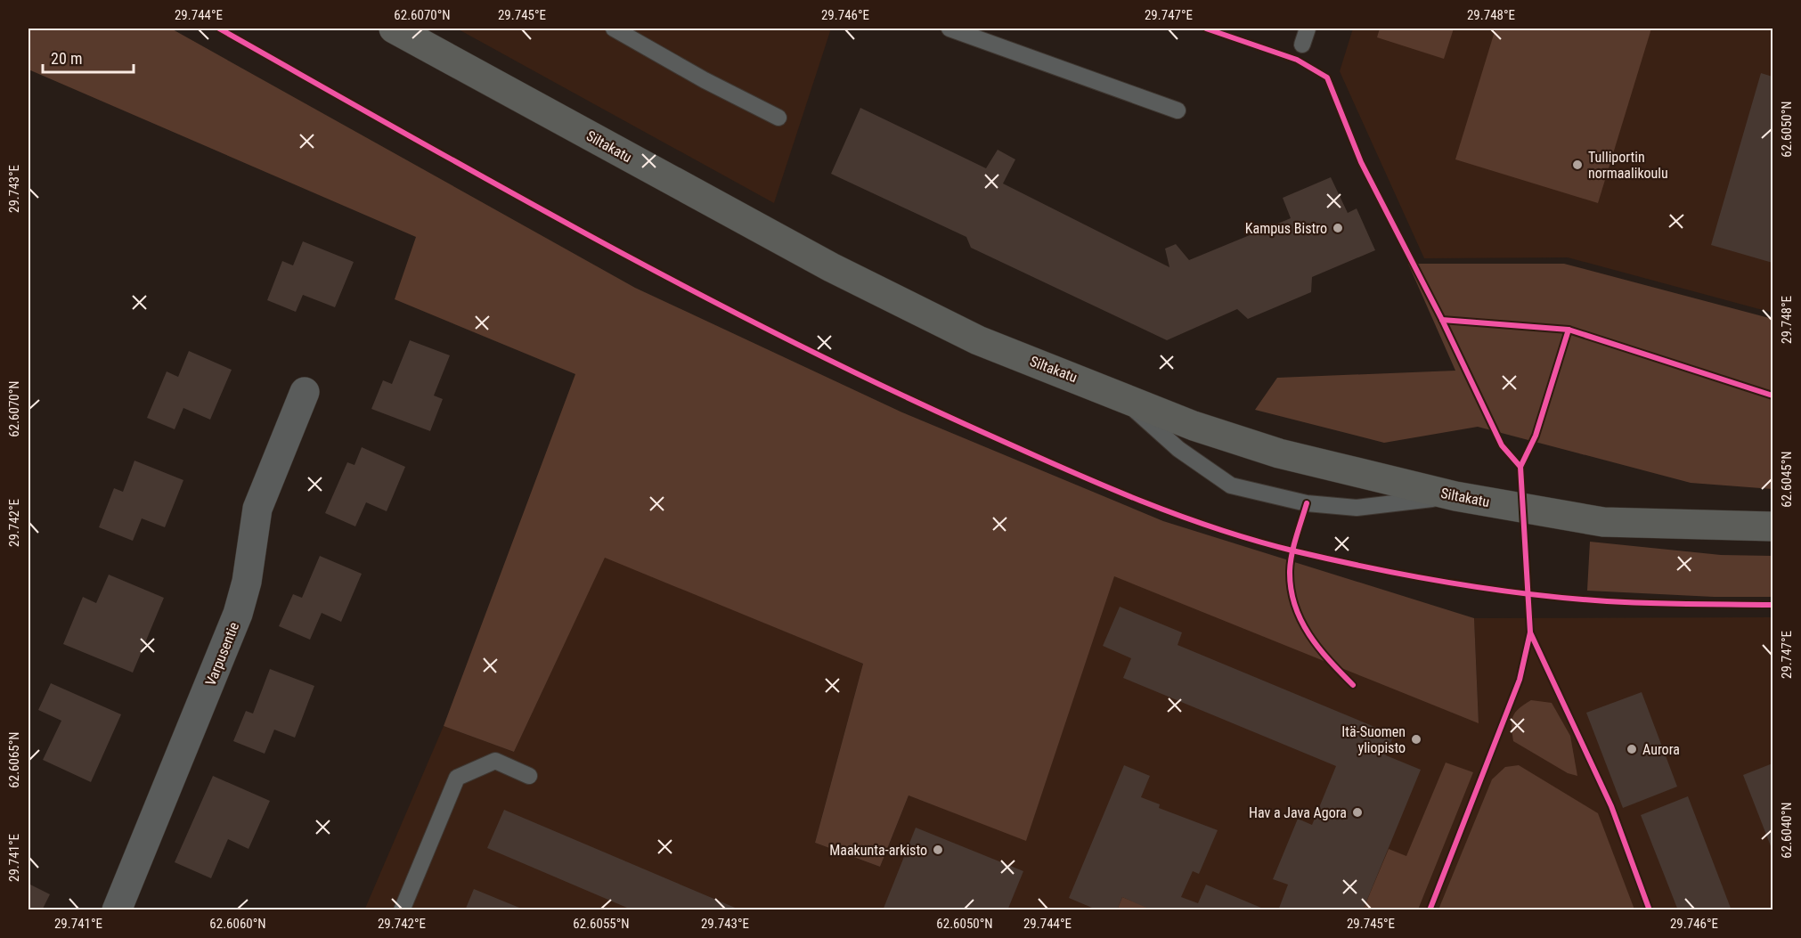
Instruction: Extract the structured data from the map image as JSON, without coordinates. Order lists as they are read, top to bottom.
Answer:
{
  "streets": {
    "main road": ["Siltakatu"],
    "street": ["Varpusentie"]
  },
  "places": [
    "Tulliportin normaalikoulu",
    "Kampus Bistro",
    "Itä-Suomen yliopisto",
    "Aurora",
    "Hav a Java Agora",
    "Maakunta-arkisto"
  ],
  "scale_bar": "20 m",
  "coordinates": [
    "29.744°E",
    "62.6070°N",
    "29.745°E",
    "29.746°E",
    "29.747°E",
    "29.748°E",
    "62.6050°N",
    "29.743°E",
    "62.6045°N",
    "29.742°E",
    "62.6065°N",
    "62.6040°N",
    "29.741°E",
    "62.6060°N",
    "62.6055°N"
  ]
}
